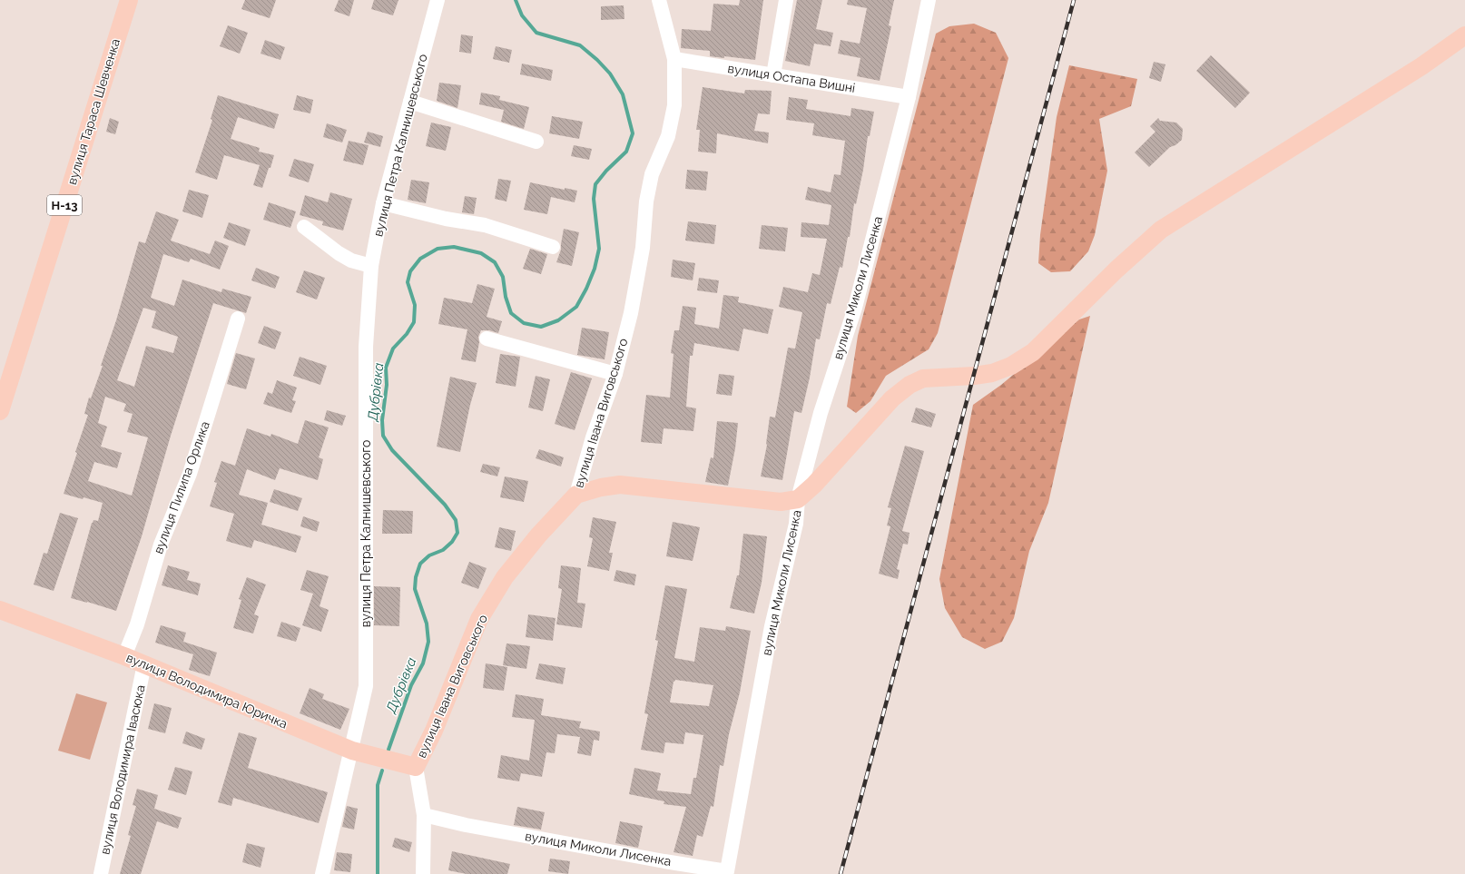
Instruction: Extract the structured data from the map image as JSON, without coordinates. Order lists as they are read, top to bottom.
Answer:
{
  "streets": {
    "main road": [
      "вулиця Тараса Шевченка",
      "Н-13",
      "вулиця Івана Виговського",
      "вулиця Володимира Юричка"
    ],
    "street": [
      "вулиця Остапа Вишні",
      "вулиця Петра Калнишевського",
      "вулиця Миколи Лисенка",
      "вулиця Пилипа Орлика",
      "вулиця Володимира Івасюка"
    ]
  },
  "crossings": [
    ["вулиця Остапа Вишні", "вулиця Миколи Лисенка"],
    ["вулиця Остапа Вишні", "вулиця Івана Виговського"],
    ["вулиця Петра Калнишевського", "вулиця Володимира Юричка"],
    ["вулиця Миколи Лисенка", "вулиця Івана Виговського"],
    ["вулиця Івана Виговського", "вулиця Володимира Юричка"],
    ["вулиця Пилипа Орлика", "вулиця Володимира Юричка"],
    ["вулиця Володимира Юричка", "вулиця Володимира Івасюка"]
  ],
  "water": ["Дубрівка"]
}
